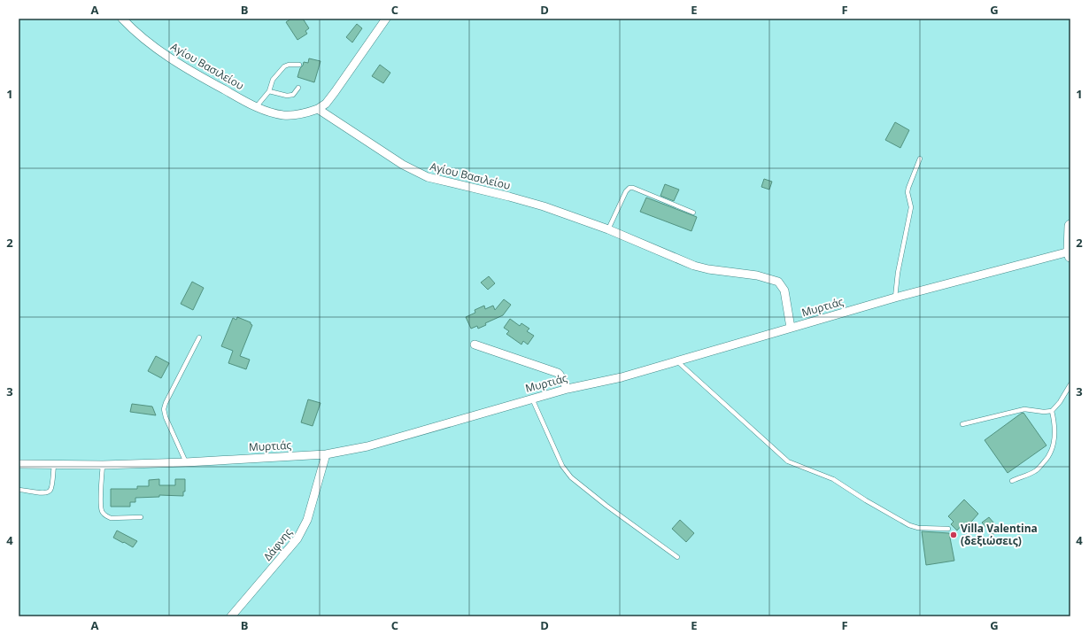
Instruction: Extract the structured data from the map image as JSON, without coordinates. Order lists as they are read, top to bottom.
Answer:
{
  "streets": {
    "street": ["Αγίου Βασιλείου", "Μυρτιάς", "Δάφνης"]
  },
  "crossings": [
    ["Αγίου Βασιλείου", "Μυρτιάς"],
    ["Μυρτιάς", "Δάφνης"]
  ],
  "places": ["Villa Valentina (δεξιώσεις)"],
  "grid": {
    "columns": [
      "A",
      "B",
      "C",
      "D",
      "E",
      "F",
      "G"
    ],
    "rows": [
      "1",
      "2",
      "3",
      "4"
    ]
  }
}
